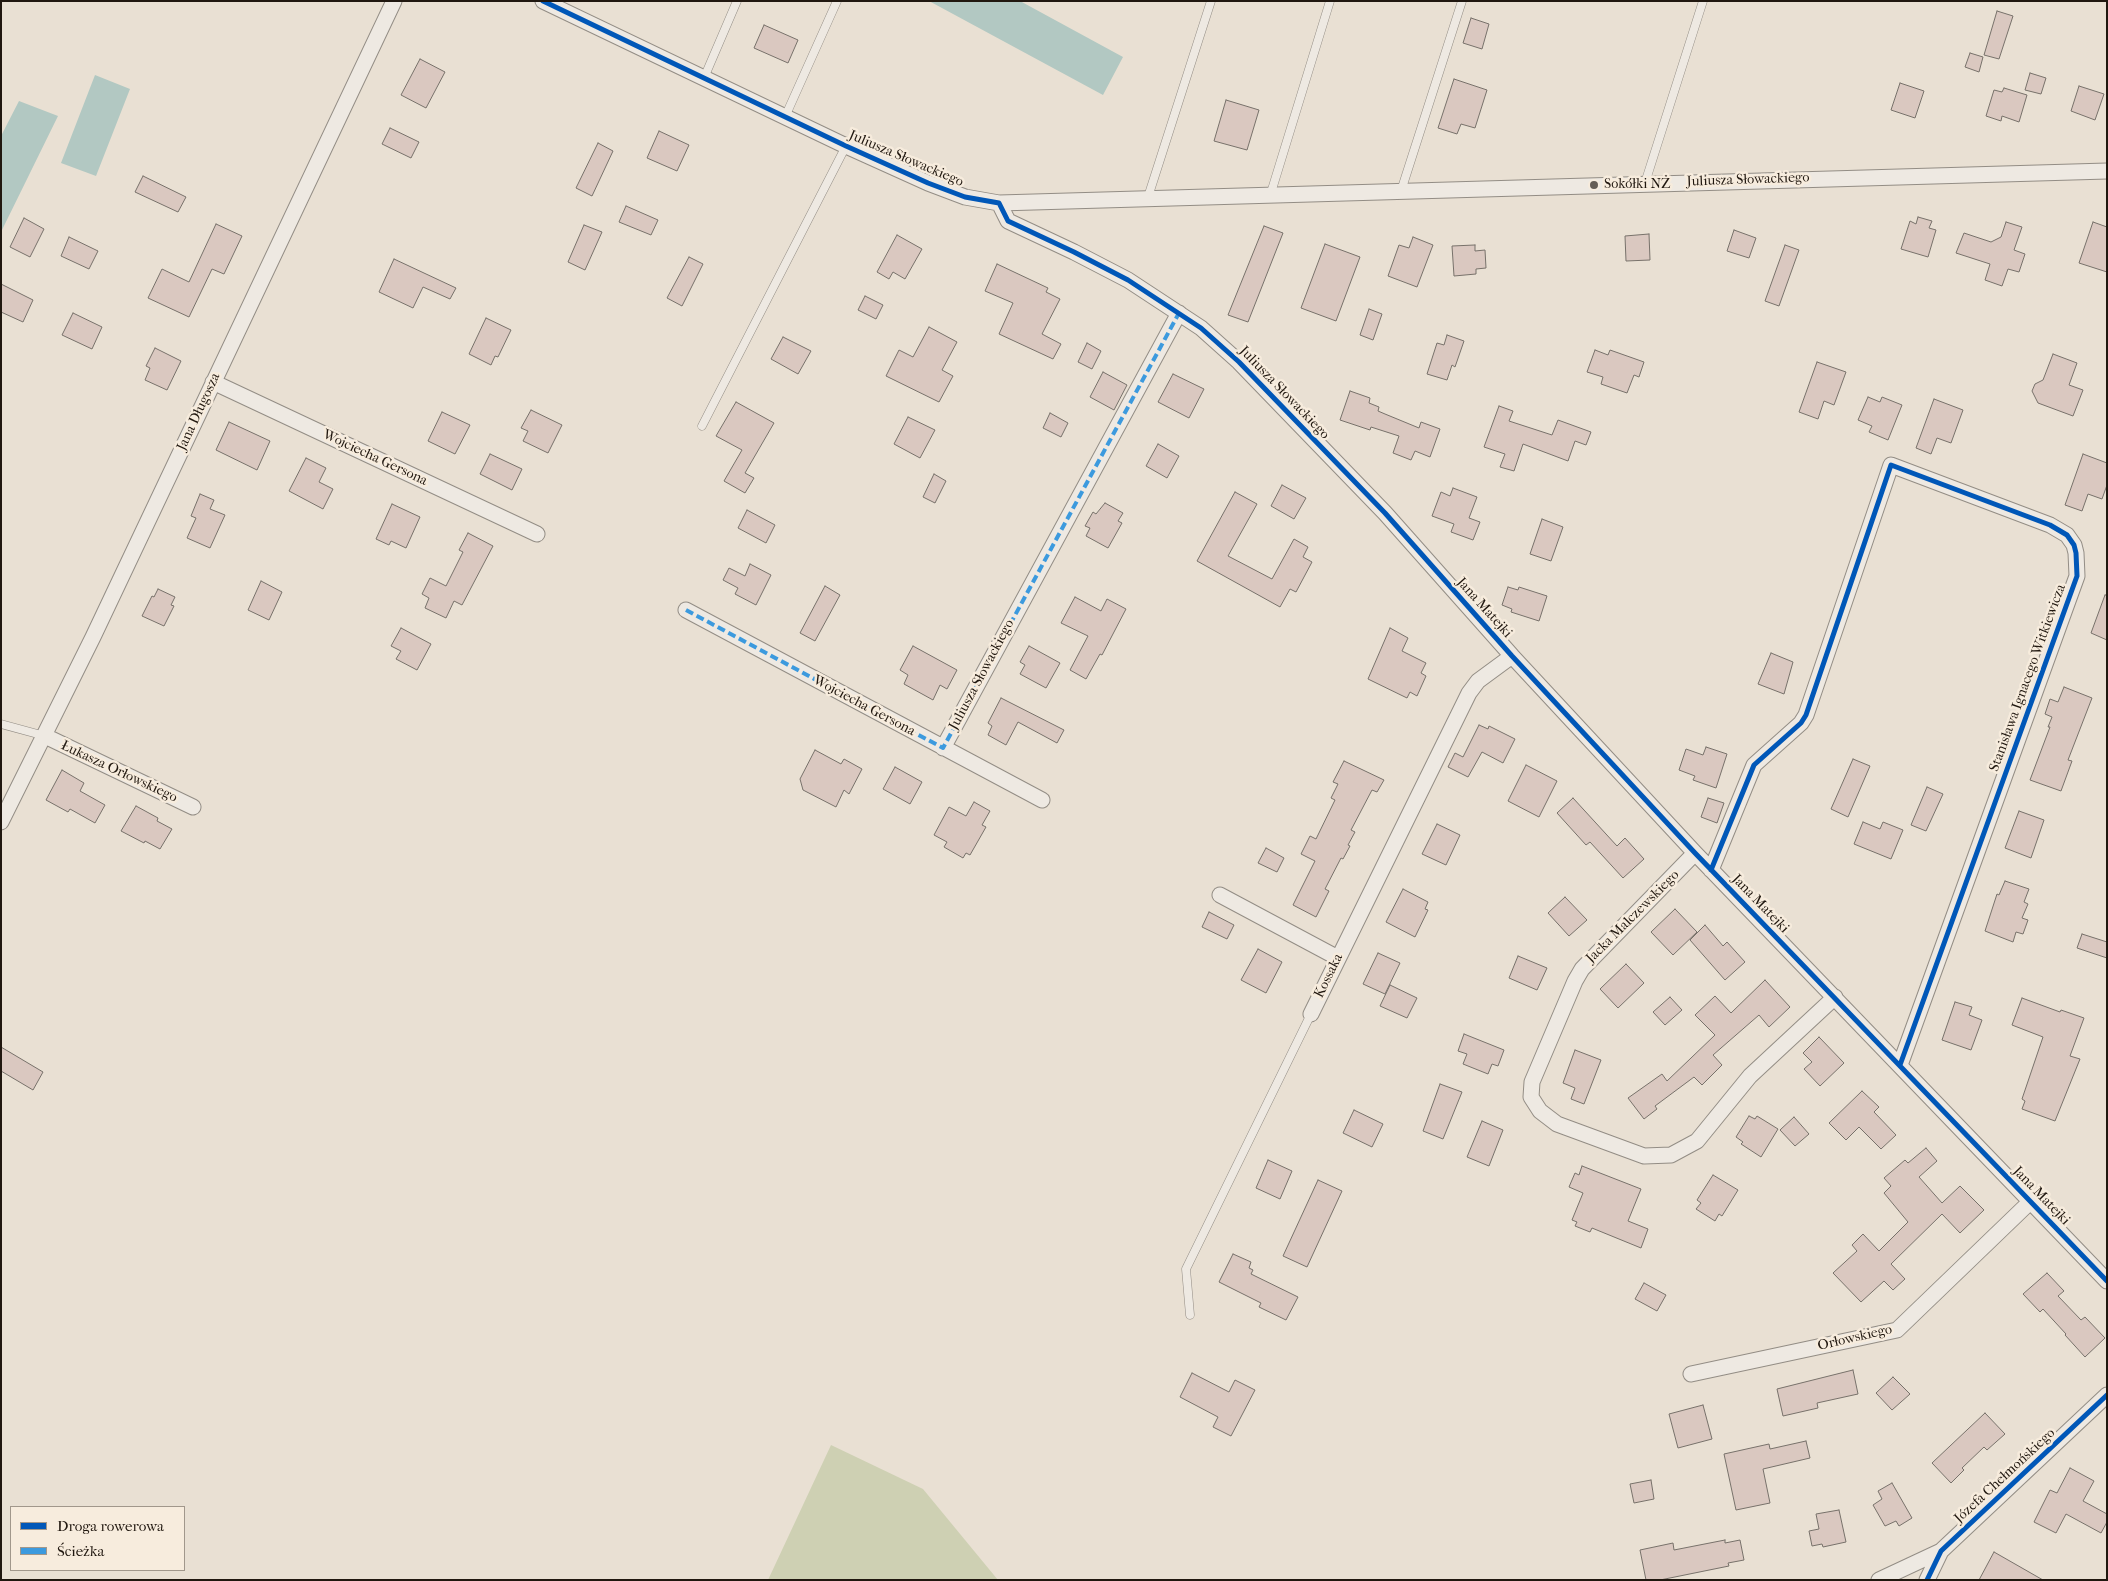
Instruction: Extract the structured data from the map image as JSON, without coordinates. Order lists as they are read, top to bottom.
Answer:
{
  "streets": {
    "street": [
      "Juliusza Słowackiego",
      "Jana Długosza",
      "Wojciecha Gersona",
      "Jana Matejki",
      "Stanisława Ignacego Witkiewicza",
      "Łukasza Orłowskiego",
      "Jacka Malczewskiego",
      "Kossaka",
      "Orłowskiego",
      "Józefa Chełmońskiego"
    ]
  },
  "crossings": [
    ["Juliusza Słowackiego", "Wojciecha Gersona"],
    ["Juliusza Słowackiego", "Jana Matejki"],
    ["Jana Długosza", "Wojciecha Gersona"],
    ["Jana Długosza", "Łukasza Orłowskiego"],
    ["Jana Matejki", "Stanisława Ignacego Witkiewicza"],
    ["Jana Matejki", "Jacka Malczewskiego"],
    ["Jana Matejki", "Kossaka"],
    ["Jana Matejki", "Orłowskiego"]
  ],
  "places": ["Sokółki NŻ"],
  "legend": ["Droga rowerowa", "Ścieżka"]
}
